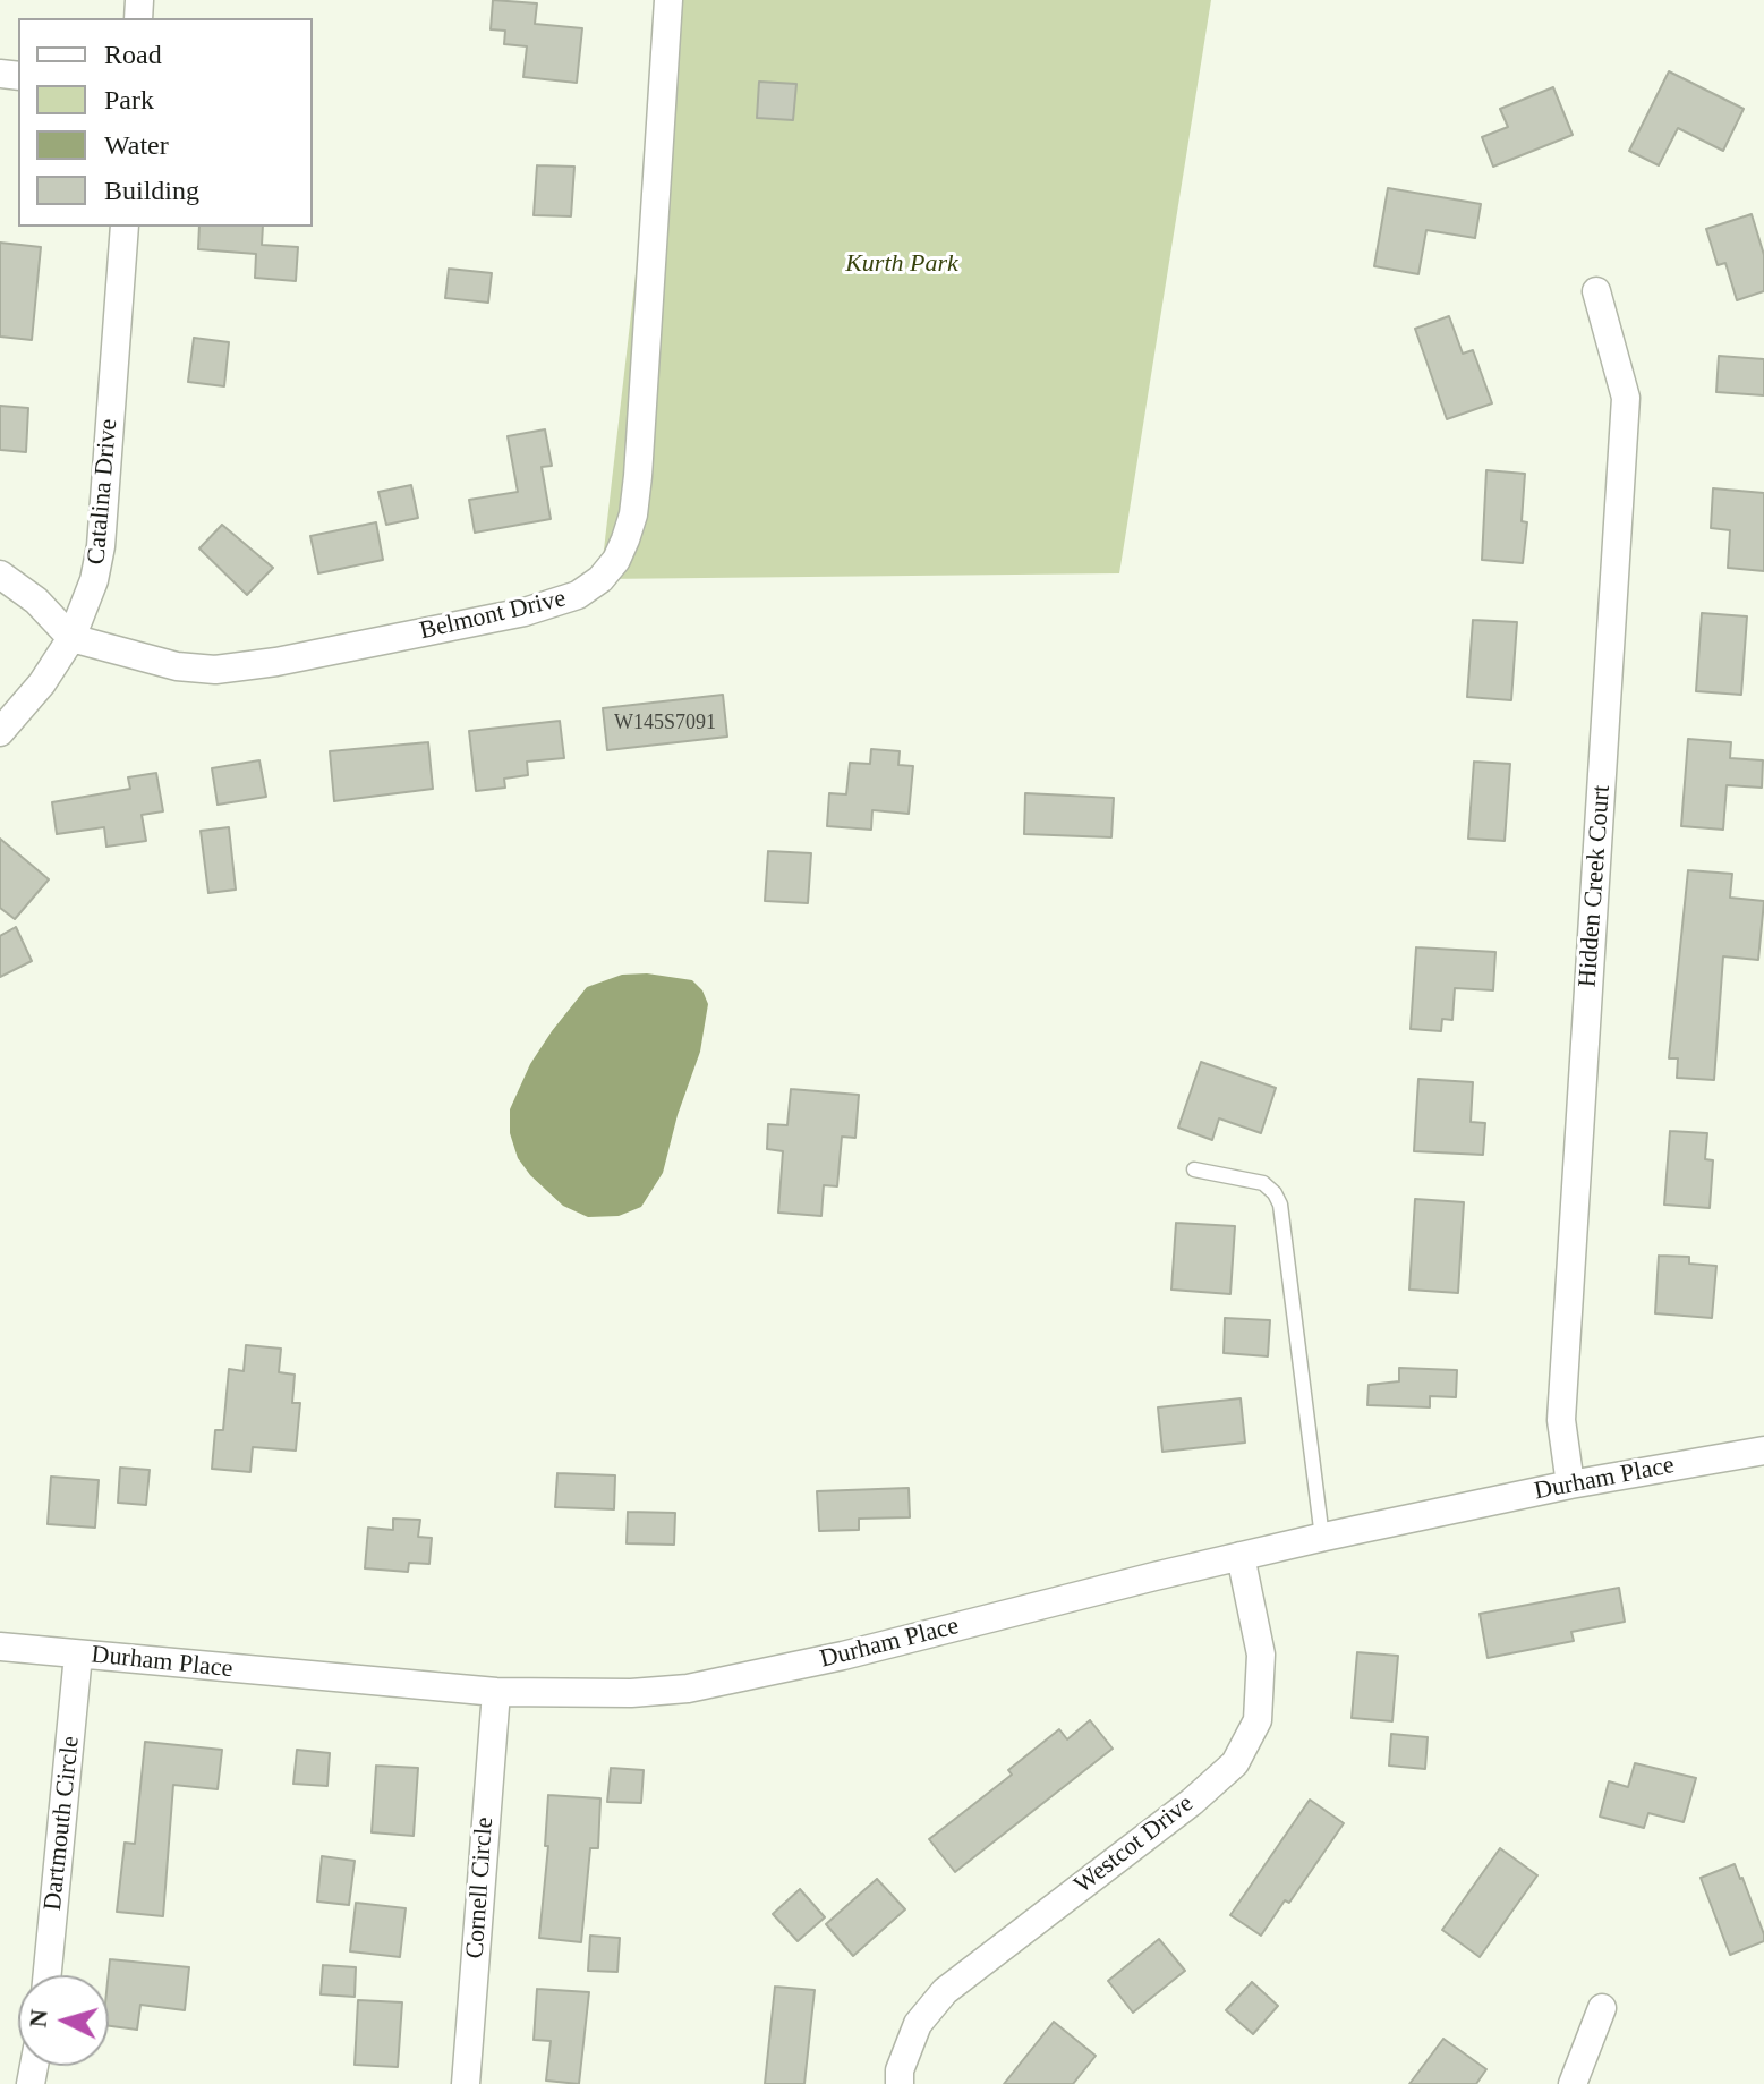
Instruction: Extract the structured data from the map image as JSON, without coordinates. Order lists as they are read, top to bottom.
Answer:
{
  "streets": {
    "street": [
      "Catalina Drive",
      "Belmont Drive",
      "Hidden Creek Court",
      "Durham Place",
      "Dartmouth Circle",
      "Westcot Drive",
      "Cornell Circle"
    ]
  },
  "crossings": [
    ["Catalina Drive", "Belmont Drive"],
    ["Hidden Creek Court", "Durham Place"],
    ["Durham Place", "Dartmouth Circle"],
    ["Durham Place", "Westcot Drive"],
    ["Durham Place", "Cornell Circle"]
  ],
  "parks": ["Kurth Park"],
  "house_numbers": ["W145S7091"],
  "legend": [
    "Road",
    "Park",
    "Water",
    "Building"
  ],
  "north": "left"
}
